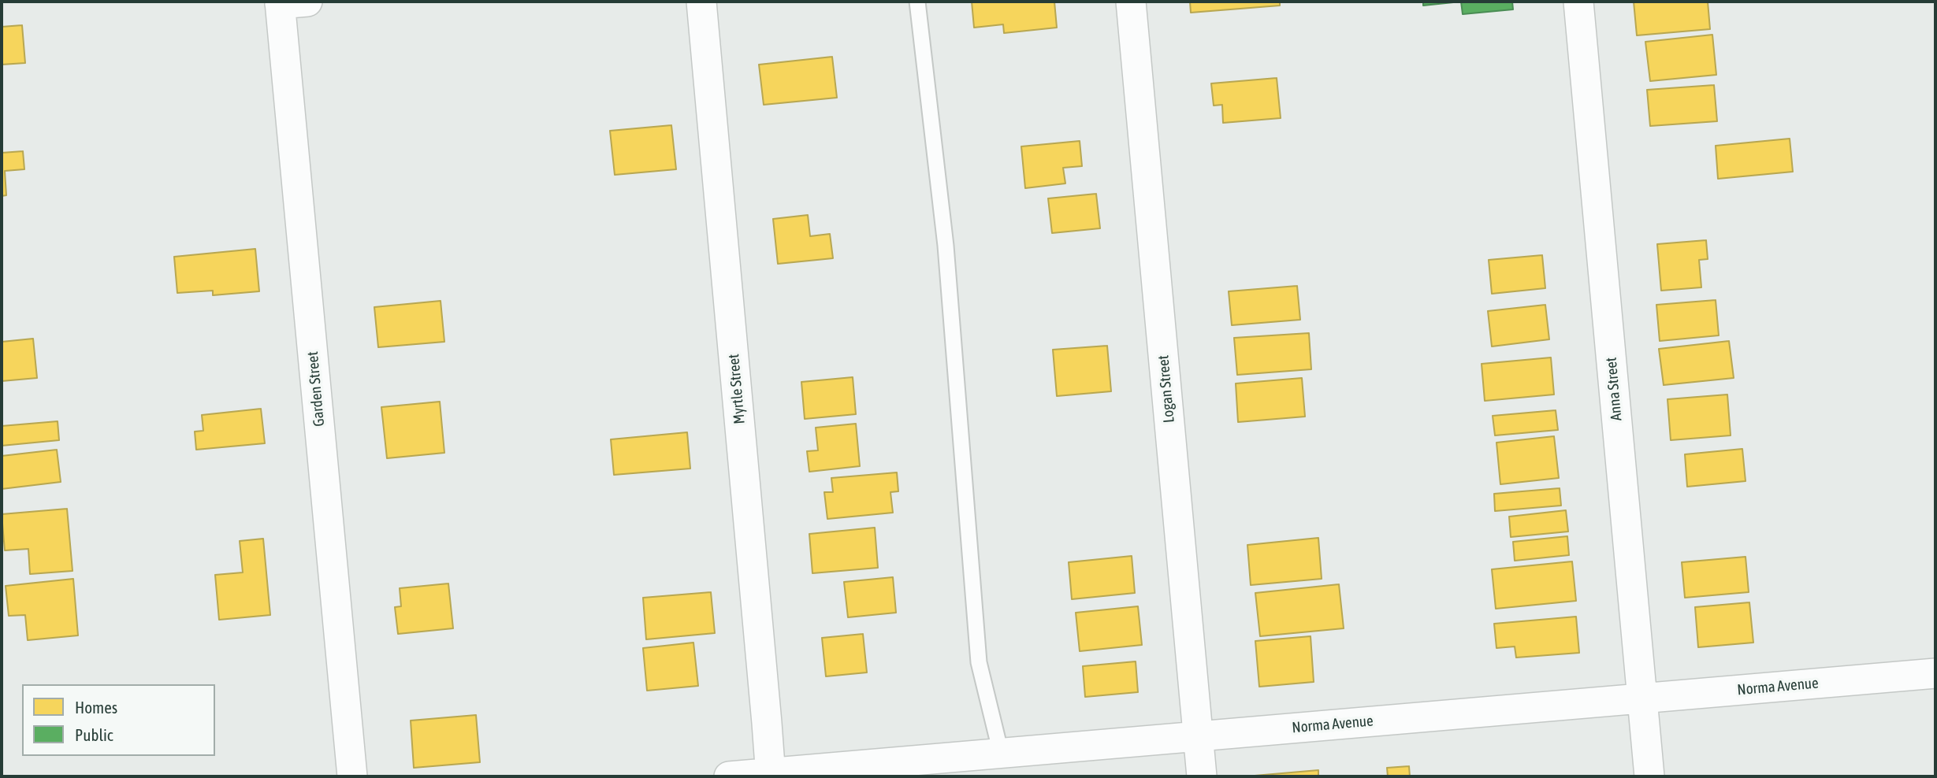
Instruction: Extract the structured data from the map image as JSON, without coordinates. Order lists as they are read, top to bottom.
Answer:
{
  "streets": {
    "street": [
      "Garden Street",
      "Myrtle Street",
      "Logan Street",
      "Anna Street",
      "Norma Avenue"
    ]
  },
  "crossings": [
    ["Myrtle Street", "Norma Avenue"],
    ["Logan Street", "Norma Avenue"],
    ["Anna Street", "Norma Avenue"]
  ],
  "legend": ["Homes", "Public"]
}
